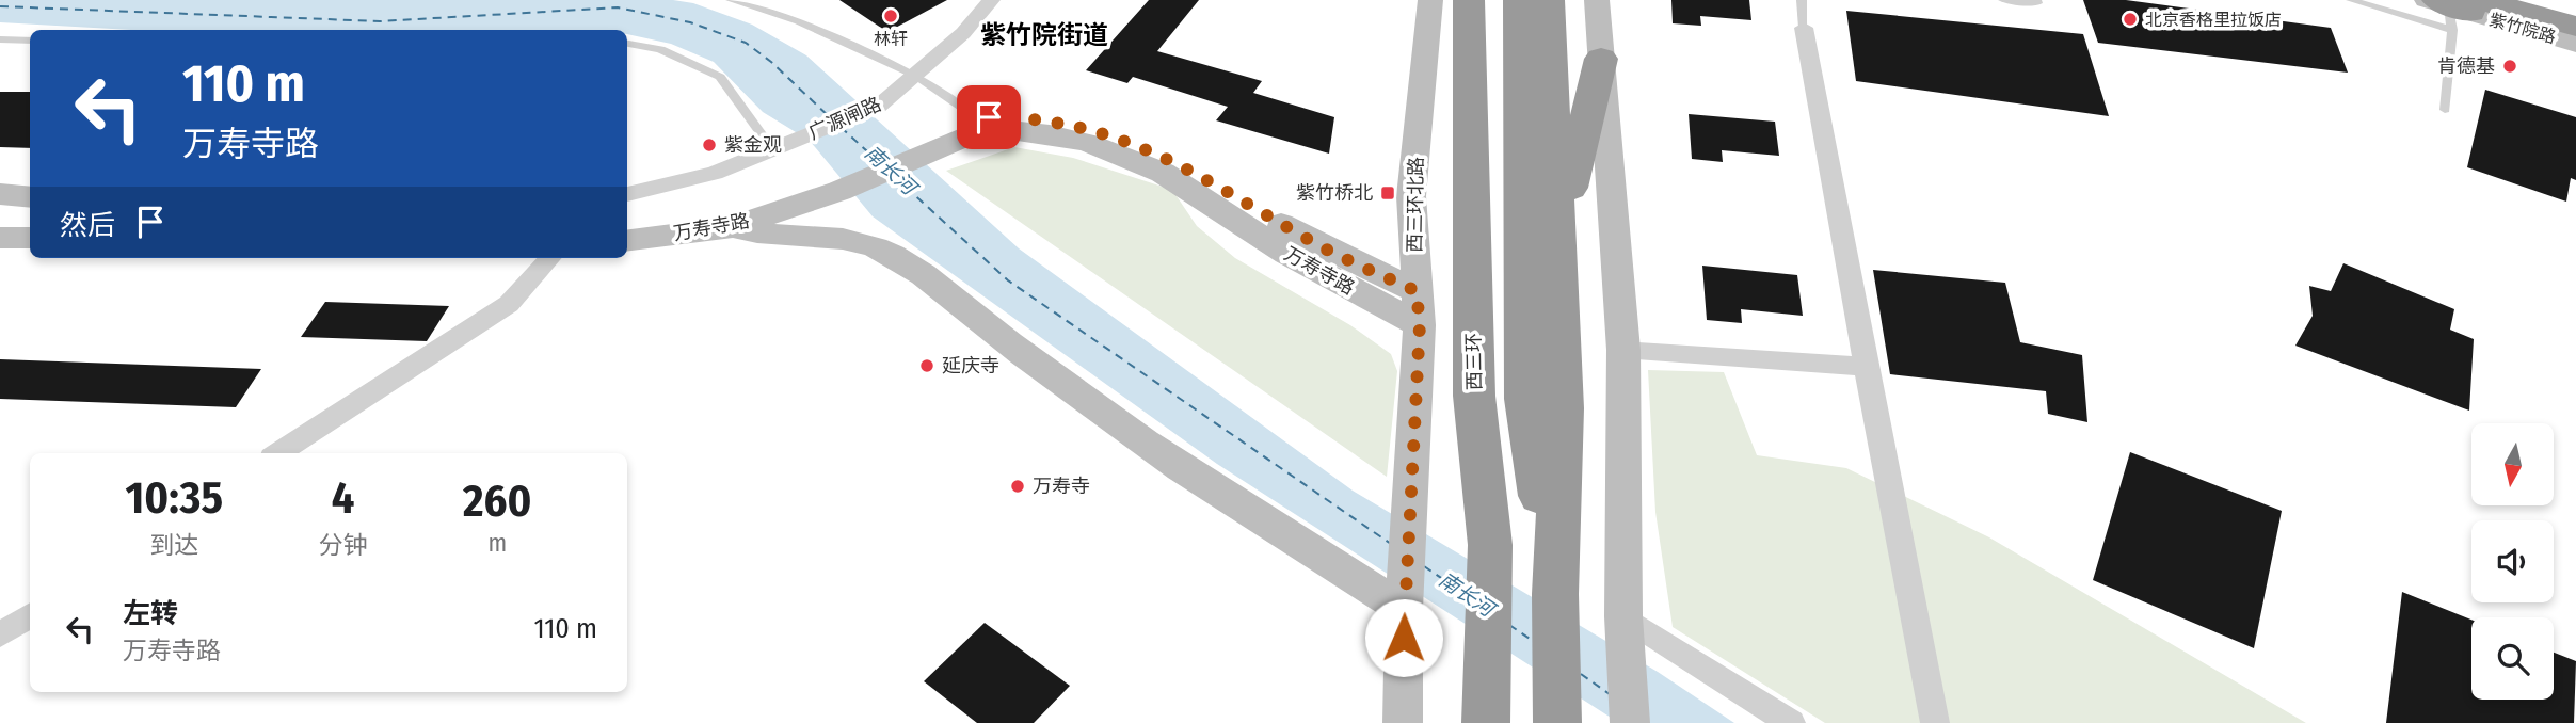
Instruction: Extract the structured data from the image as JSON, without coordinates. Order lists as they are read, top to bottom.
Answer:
{
  "streets": {
    "highway": ["西三环"],
    "street": [
      "紫竹院路",
      "广源闸路",
      "西三环北路",
      "万寿寺路"
    ]
  },
  "crossings": [
    ["西三环北路", "万寿寺路"]
  ],
  "districts": ["紫竹院街道"],
  "water": ["南长河"],
  "places": {
    "other": [
      "林轩",
      "北京香格里拉饭店",
      "肯德基",
      "紫金观",
      "延庆寺",
      "万寿寺"
    ],
    "transit": ["紫竹桥北"]
  },
  "north": "bottom",
  "page": {
    "turn": ["110 m", "万寿寺路"],
    "then": "然后",
    "eta": [
      "10:35",
      "到达",
      "4",
      "分钟",
      "260",
      "m"
    ],
    "list": [
      {
        "name": "左转",
        "note": "万寿寺路",
        "value": "110 m"
      }
    ]
  }
}
